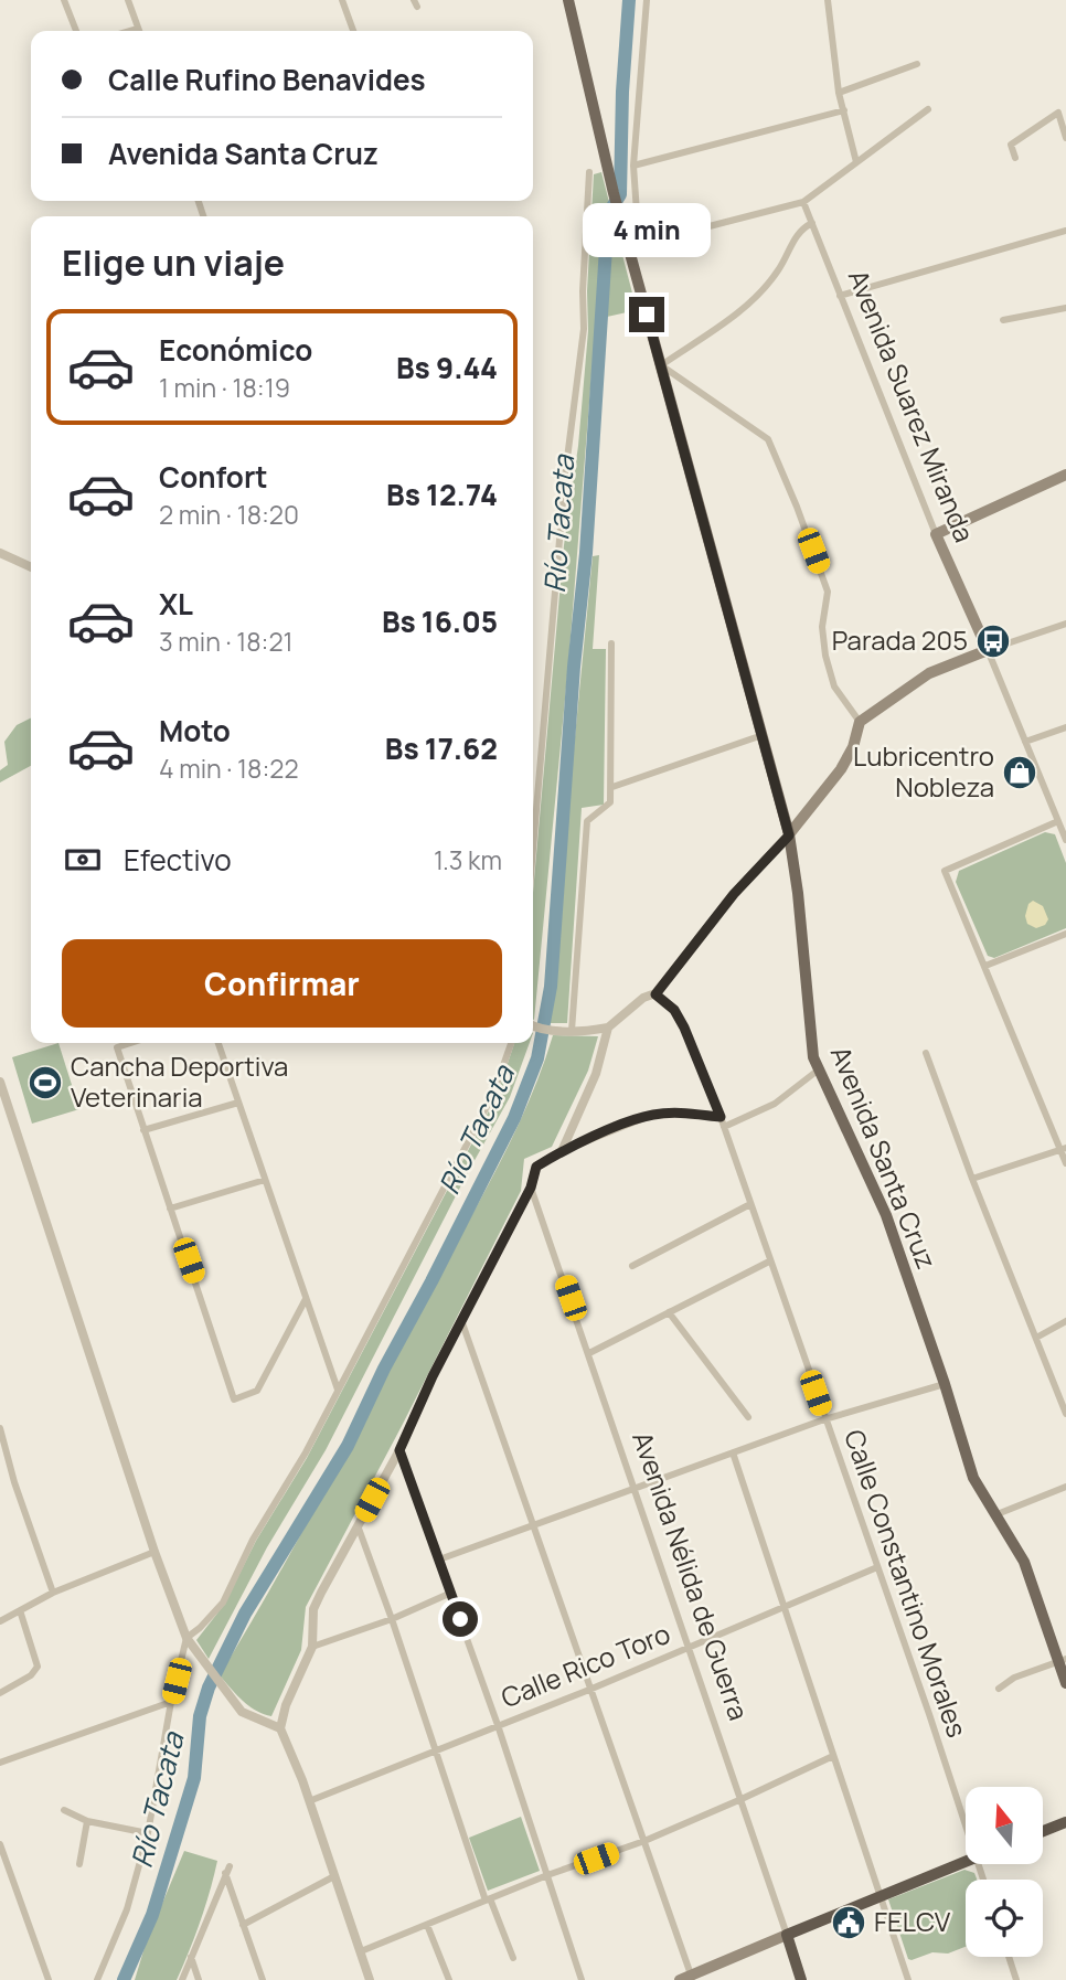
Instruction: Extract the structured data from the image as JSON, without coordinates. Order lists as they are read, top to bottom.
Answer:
{
  "streets": {
    "highway": ["Avenida Nélida de Guerra"],
    "main road": ["Avenida Suarez Miranda", "Avenida Santa Cruz"],
    "street": ["Calle Constantino Morales", "Calle Rico Toro"]
  },
  "crossings": [
    ["Avenida Nélida de Guerra", "Calle Rico Toro"],
    ["Calle Constantino Morales", "Calle Rico Toro"]
  ],
  "water": ["Río Tacata"],
  "places": {
    "bus stop": ["Parada 205"],
    "shop": ["Lubricentro Nobleza"],
    "sports": ["Cancha Deportiva Veterinaria"],
    "public building": ["FELCV"]
  },
  "north": "top",
  "page": {
    "banner": ["Calle Rufino Benavides", "Avenida Santa Cruz"],
    "bubble": "4 min",
    "heading": "Elige un viaje",
    "list": [
      {
        "name": "Económico",
        "note": "1 min · 18:19",
        "value": "Bs 9.44"
      },
      {
        "name": "Confort",
        "note": "2 min · 18:20",
        "value": "Bs 12.74"
      },
      {
        "name": "XL",
        "note": "3 min · 18:21",
        "value": "Bs 16.05"
      },
      {
        "name": "Moto",
        "note": "4 min · 18:22",
        "value": "Bs 17.62"
      }
    ],
    "pay": ["Efectivo", "1.3 km"],
    "buttons": "Confirmar"
  }
}
